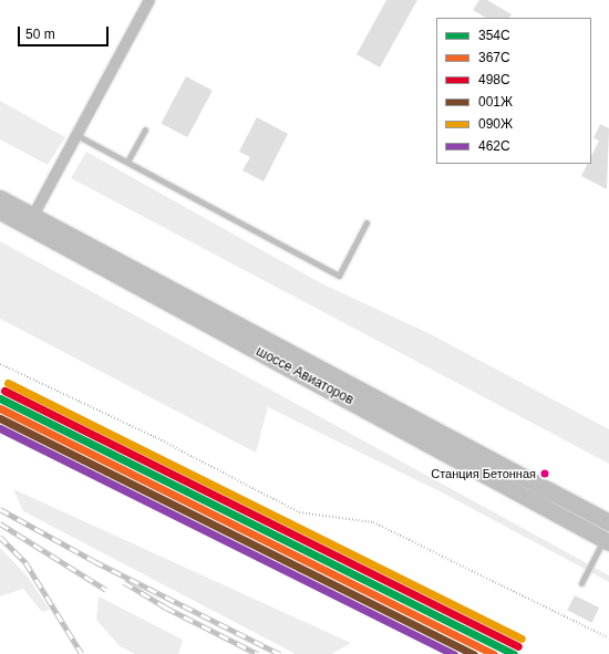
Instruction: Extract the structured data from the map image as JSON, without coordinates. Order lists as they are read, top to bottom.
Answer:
{
  "streets": {
    "main road": ["шоссе Авиаторов"]
  },
  "places": ["Станция Бетонная"],
  "lines": [
    "transit line 090Ж",
    "transit line 498С",
    "transit line 354С",
    "transit line 367С",
    "transit line 001Ж",
    "transit line 462С"
  ],
  "legend": [
    "354С",
    "367С",
    "498С",
    "001Ж",
    "090Ж",
    "462С"
  ],
  "scale_bar": "50 m"
}
